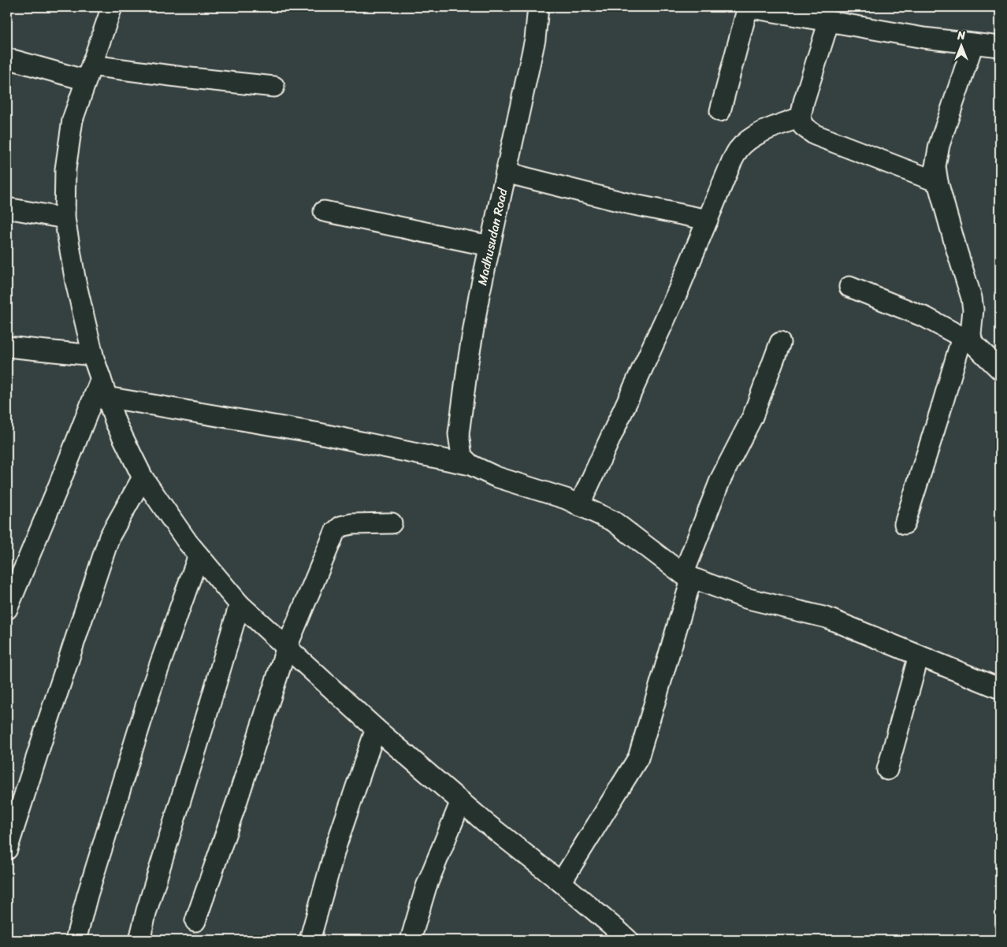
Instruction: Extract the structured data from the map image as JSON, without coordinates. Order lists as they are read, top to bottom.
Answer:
{
  "streets": {
    "street": ["Madhusudan Road"]
  },
  "north": "top"
}
